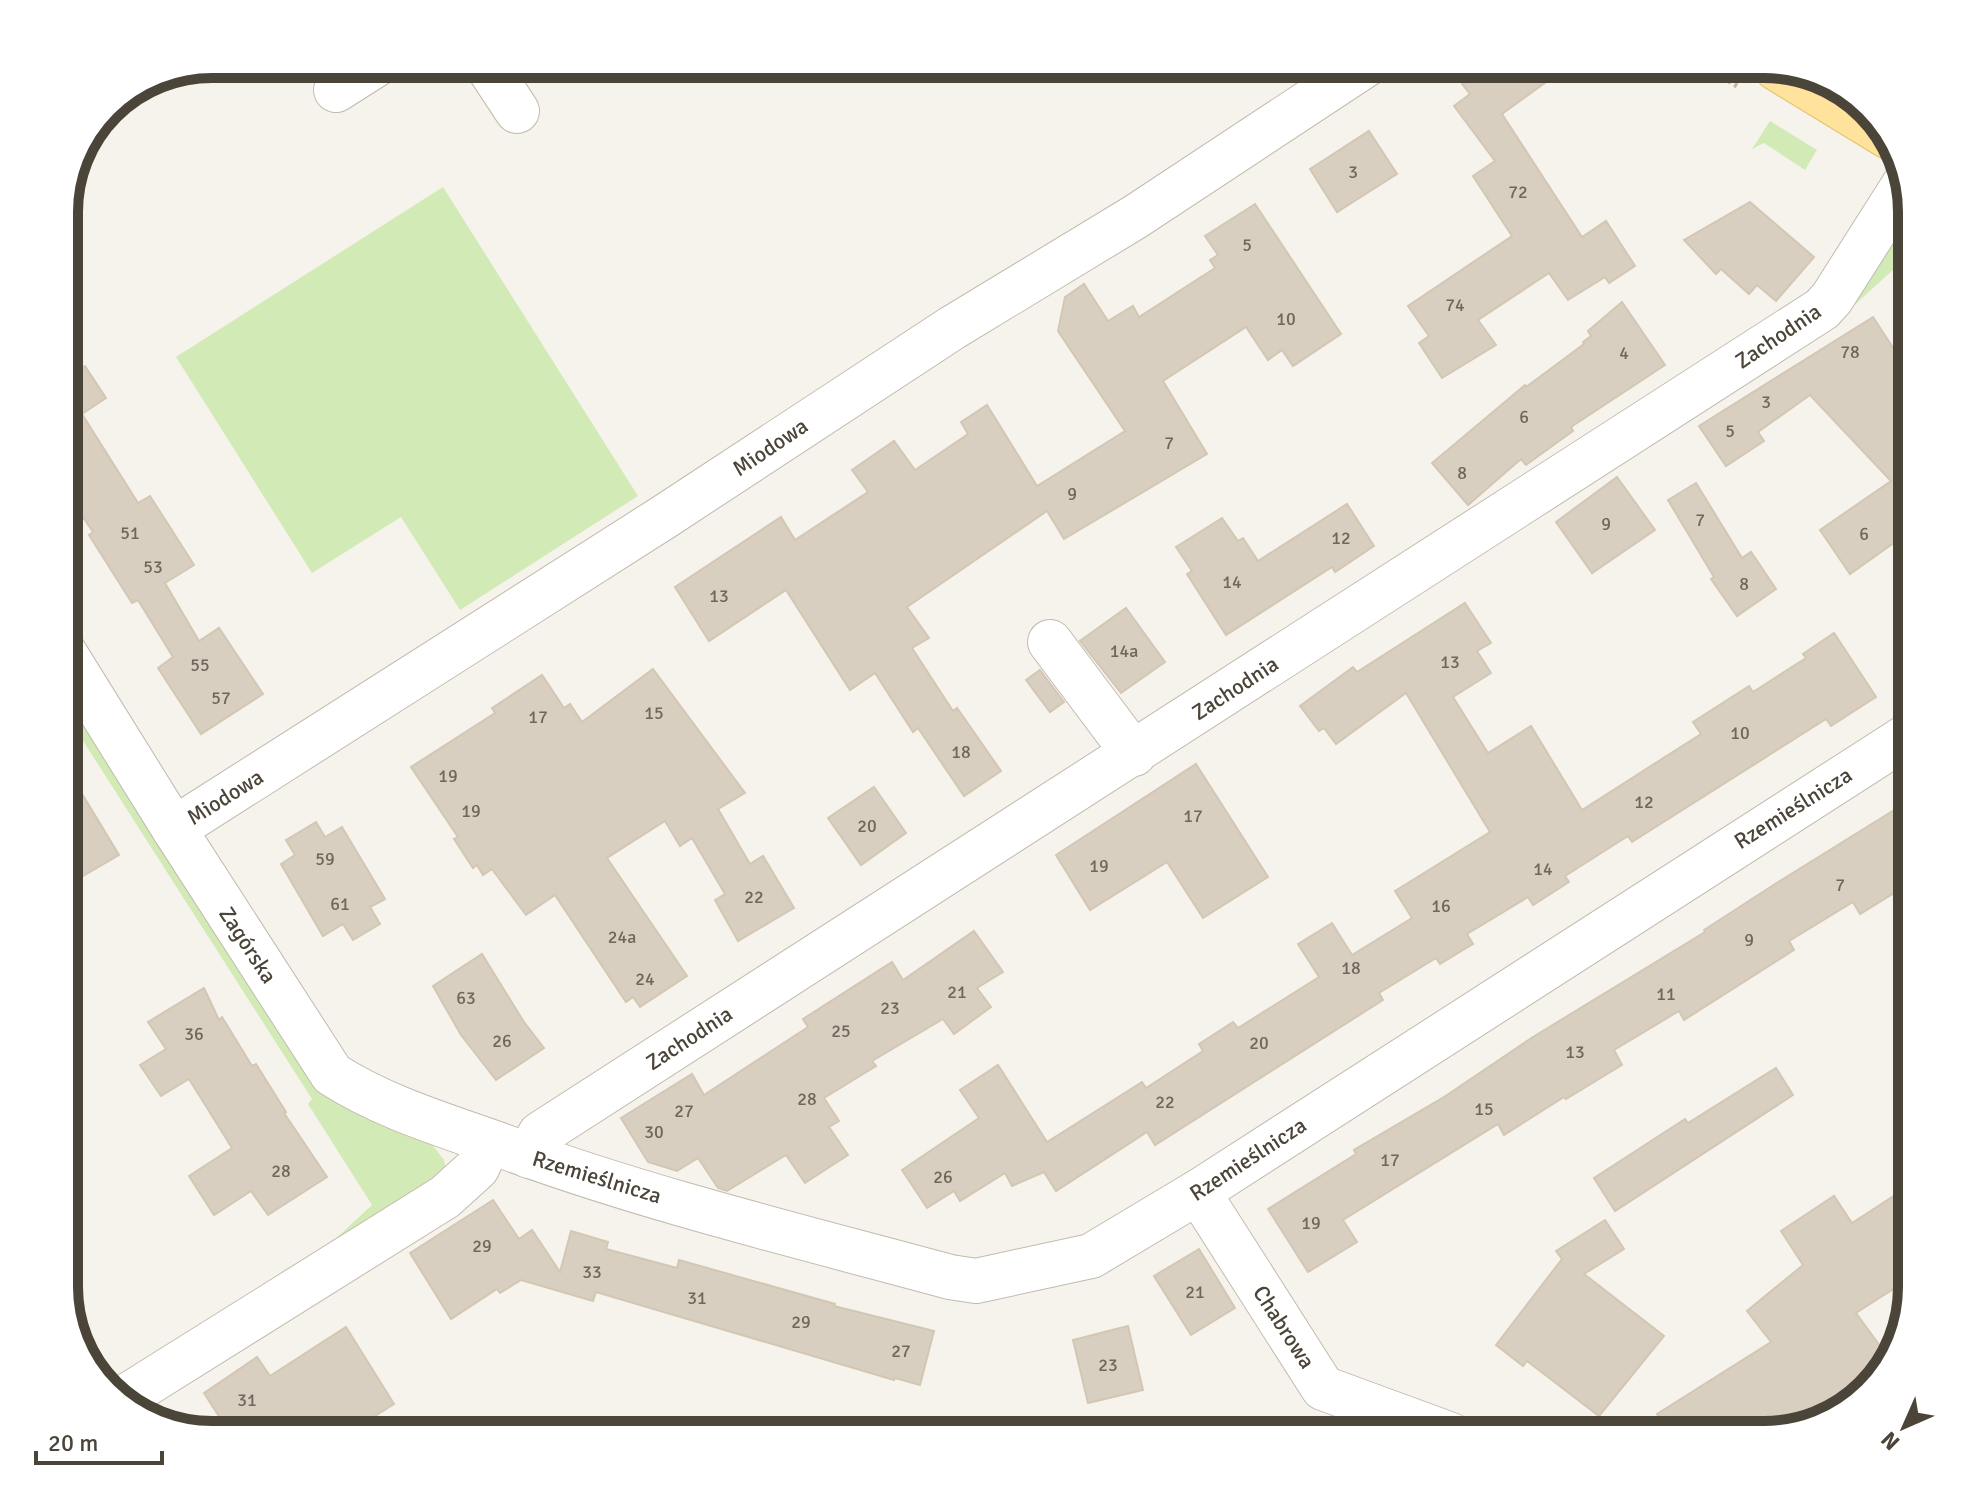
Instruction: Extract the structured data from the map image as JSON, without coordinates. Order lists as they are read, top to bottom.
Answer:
{
  "streets": {
    "street": [
      "Zachodnia",
      "Miodowa",
      "Rzemieślnicza",
      "Zagórska",
      "Chabrowa"
    ]
  },
  "crossings": [
    ["Zachodnia", "Rzemieślnicza"],
    ["Zachodnia", "Zagórska"],
    ["Miodowa", "Zagórska"],
    ["Rzemieślnicza", "Zagórska"],
    ["Rzemieślnicza", "Chabrowa"]
  ],
  "house_numbers": [
    "3",
    "72",
    "5",
    "74",
    "10",
    "78",
    "4",
    "3",
    "6",
    "5",
    "7",
    "8",
    "9",
    "7",
    "9",
    "51",
    "6",
    "12",
    "53",
    "14",
    "8",
    "13",
    "14a",
    "13",
    "55",
    "57",
    "15",
    "17",
    "10",
    "18",
    "19",
    "12",
    "19",
    "17",
    "20",
    "59",
    "19",
    "14",
    "7",
    "22",
    "61",
    "16",
    "24a",
    "9",
    "18",
    "24",
    "21",
    "11",
    "63",
    "23",
    "25",
    "36",
    "26",
    "20",
    "13",
    "28",
    "22",
    "15",
    "27",
    "30",
    "17",
    "28",
    "26",
    "19",
    "29",
    "33",
    "21",
    "31",
    "29",
    "27",
    "23",
    "31"
  ],
  "scale_bar": "20 m",
  "north": "bottom left"
}
